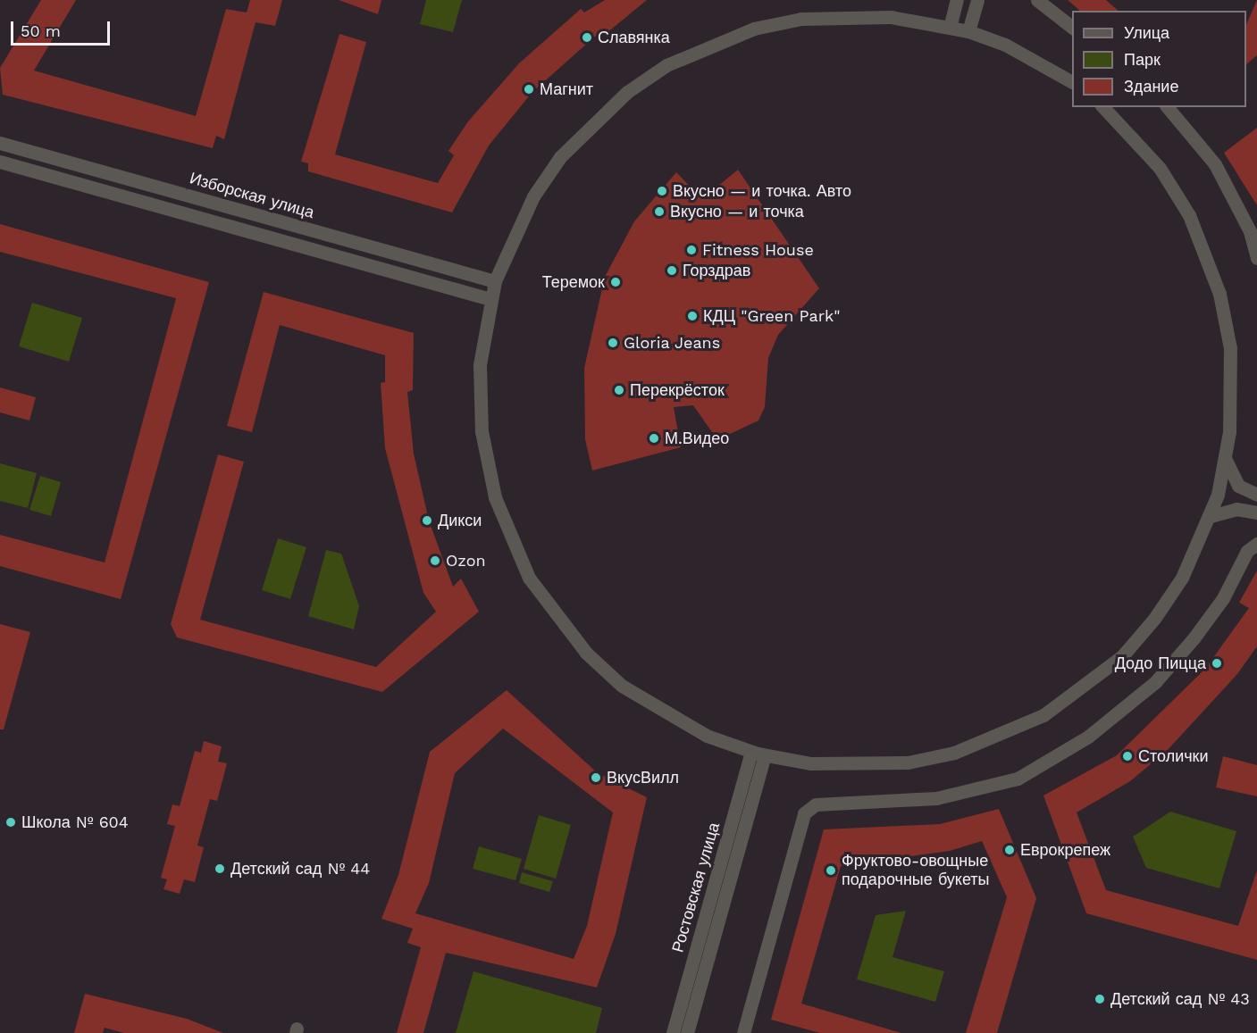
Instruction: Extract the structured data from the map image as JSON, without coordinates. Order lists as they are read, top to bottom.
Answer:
{
  "streets": {
    "street": ["Изборская улица", "Ростовская улица"]
  },
  "places": [
    "Славянка",
    "Магнит",
    "Вкусно — и точка. Авто",
    "Вкусно — и точка",
    "Fitness House",
    "Горздрав",
    "Теремок",
    "КДЦ \"Green Park\"",
    "Gloria Jeans",
    "Перекрёсток",
    "М.Видео",
    "Дикси",
    "Ozon",
    "Додо Пицца",
    "Столички",
    "ВкусВилл",
    "Школа № 604",
    "Еврокрепеж",
    "Детский сад № 44",
    "Фруктово-овощные подарочные букеты",
    "Детский сад № 43"
  ],
  "legend": ["Улица", "Парк", "Здание"],
  "scale_bar": "50 m"
}
